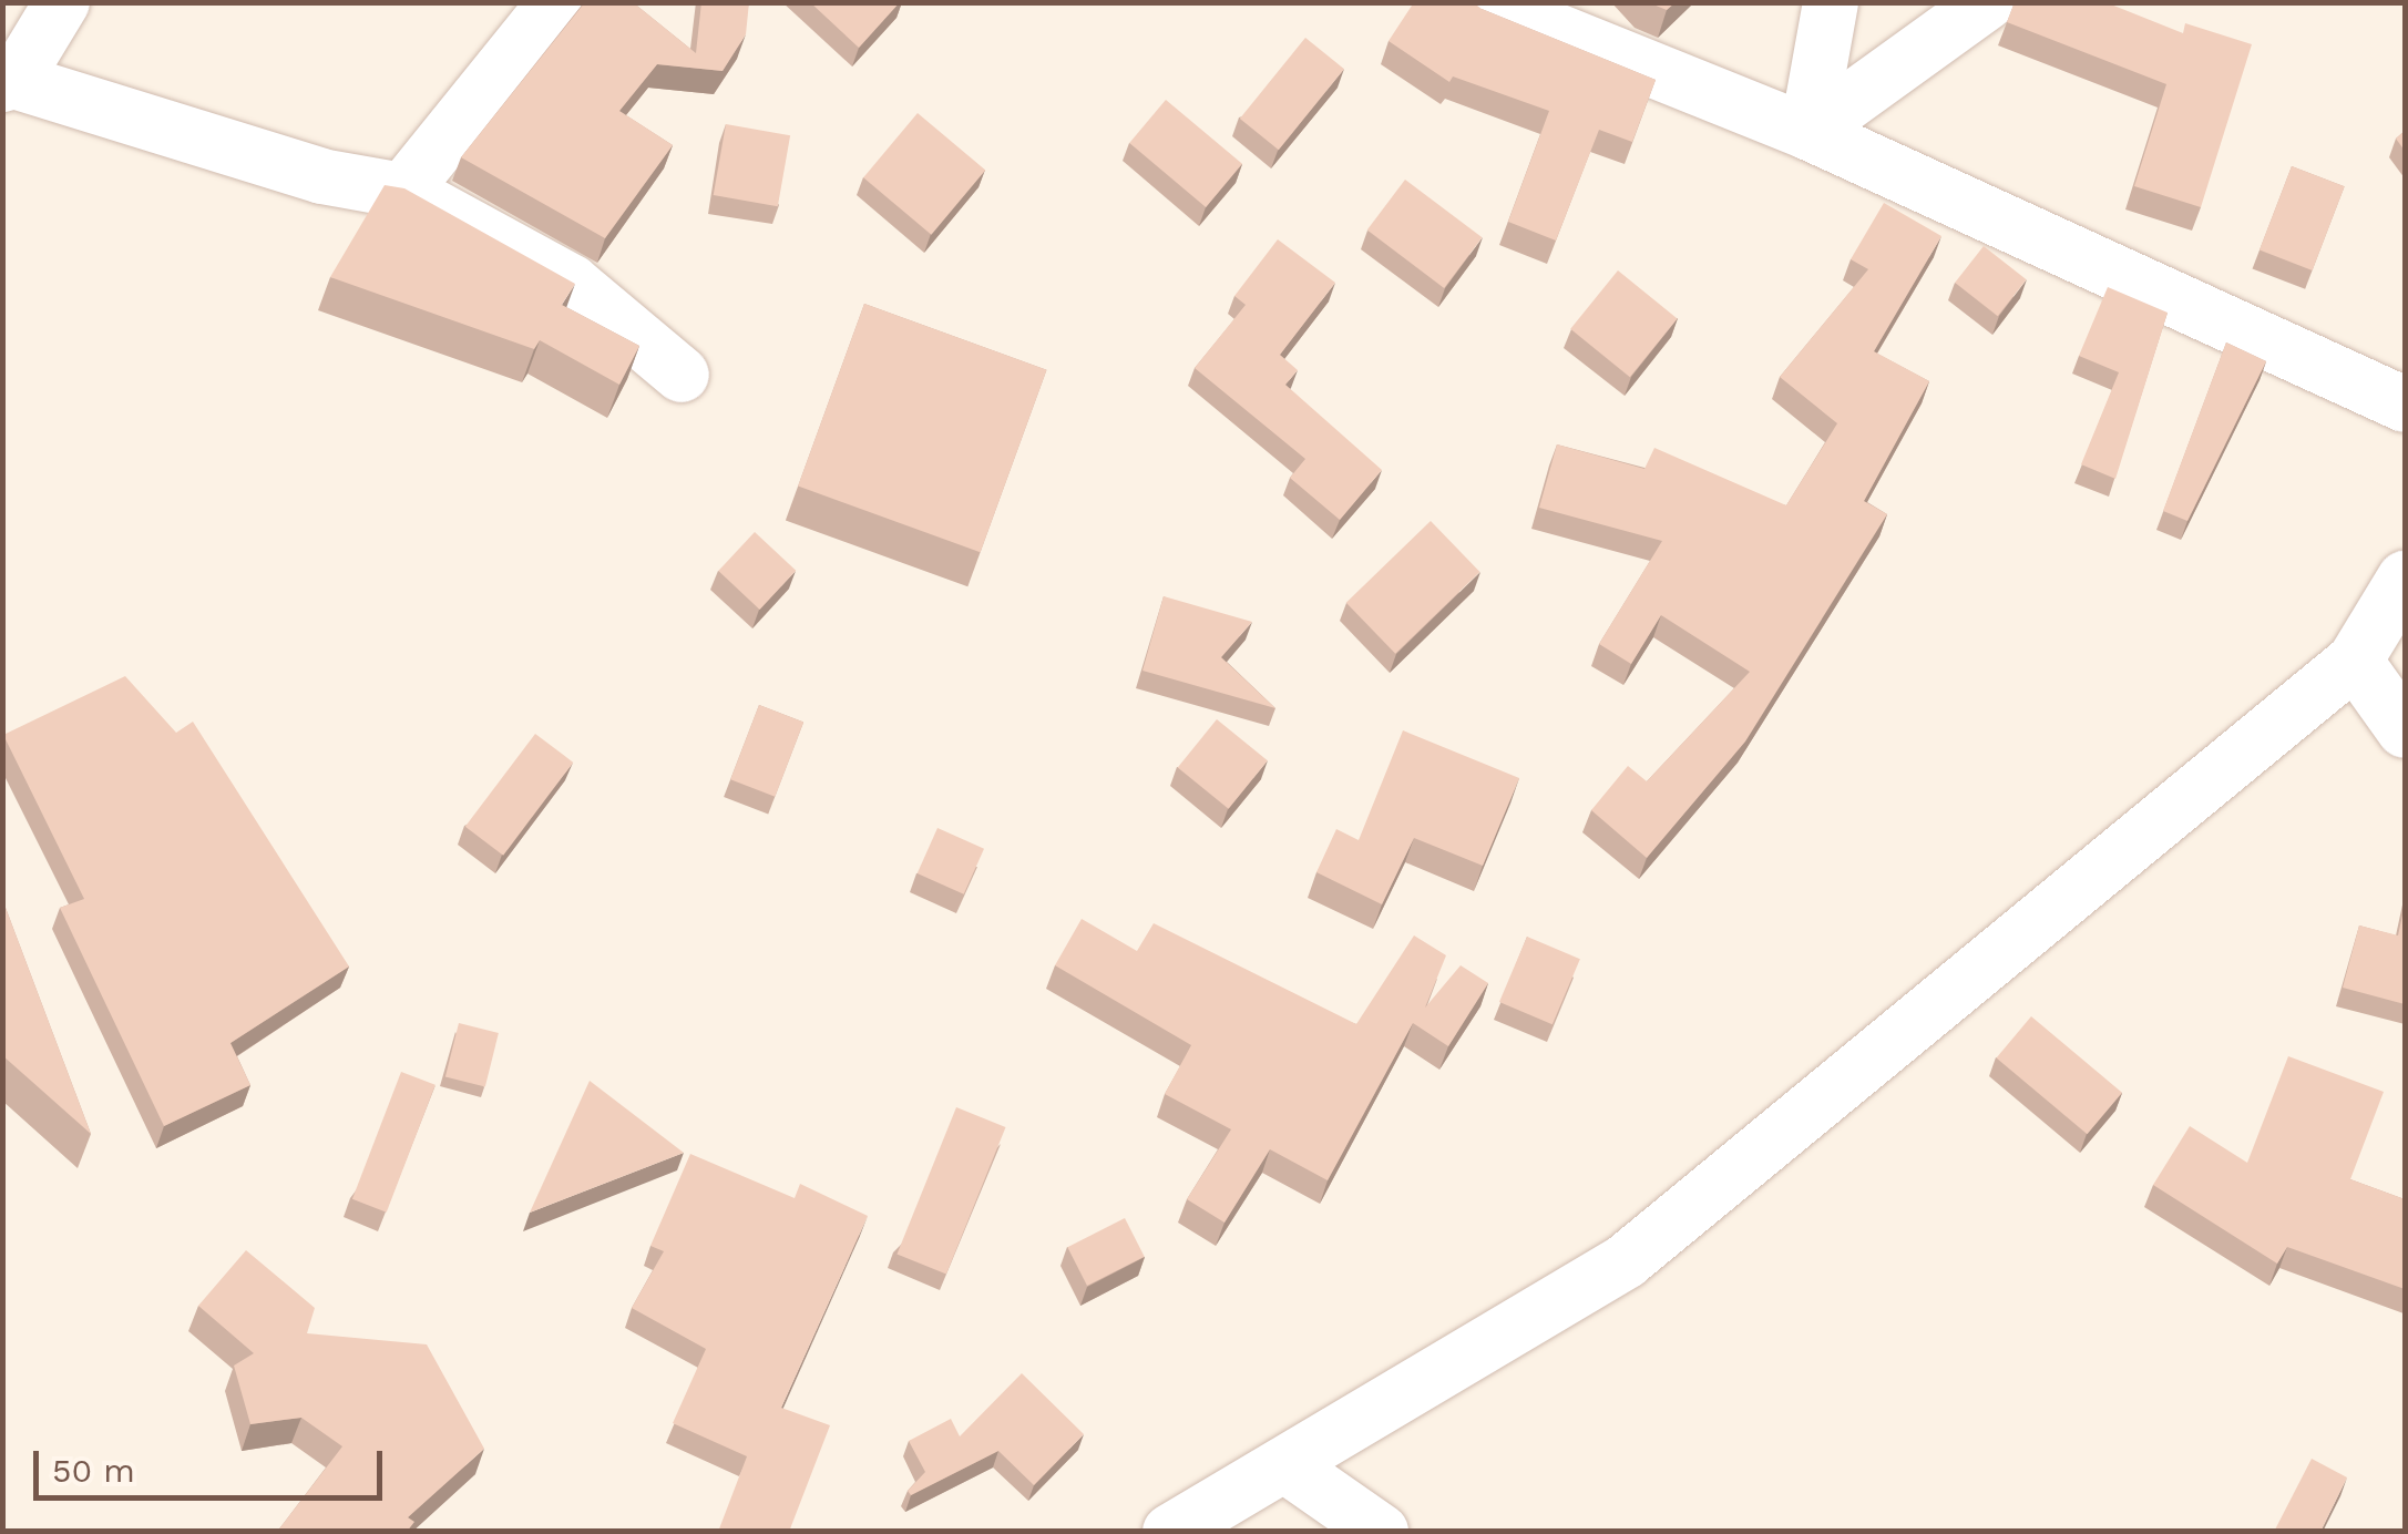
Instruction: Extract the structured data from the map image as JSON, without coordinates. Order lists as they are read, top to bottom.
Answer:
{
  "scale_bar": "50 m"
}
